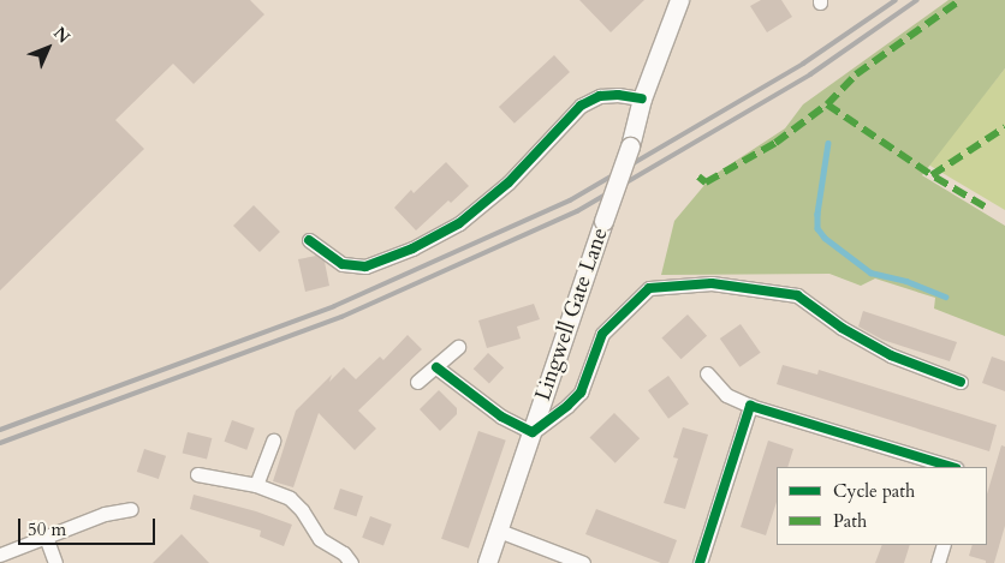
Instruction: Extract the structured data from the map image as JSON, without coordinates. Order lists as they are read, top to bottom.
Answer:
{
  "streets": {
    "street": ["Lingwell Gate Lane"]
  },
  "legend": ["Cycle path", "Path"],
  "scale_bar": "50 m",
  "north": "top right"
}
